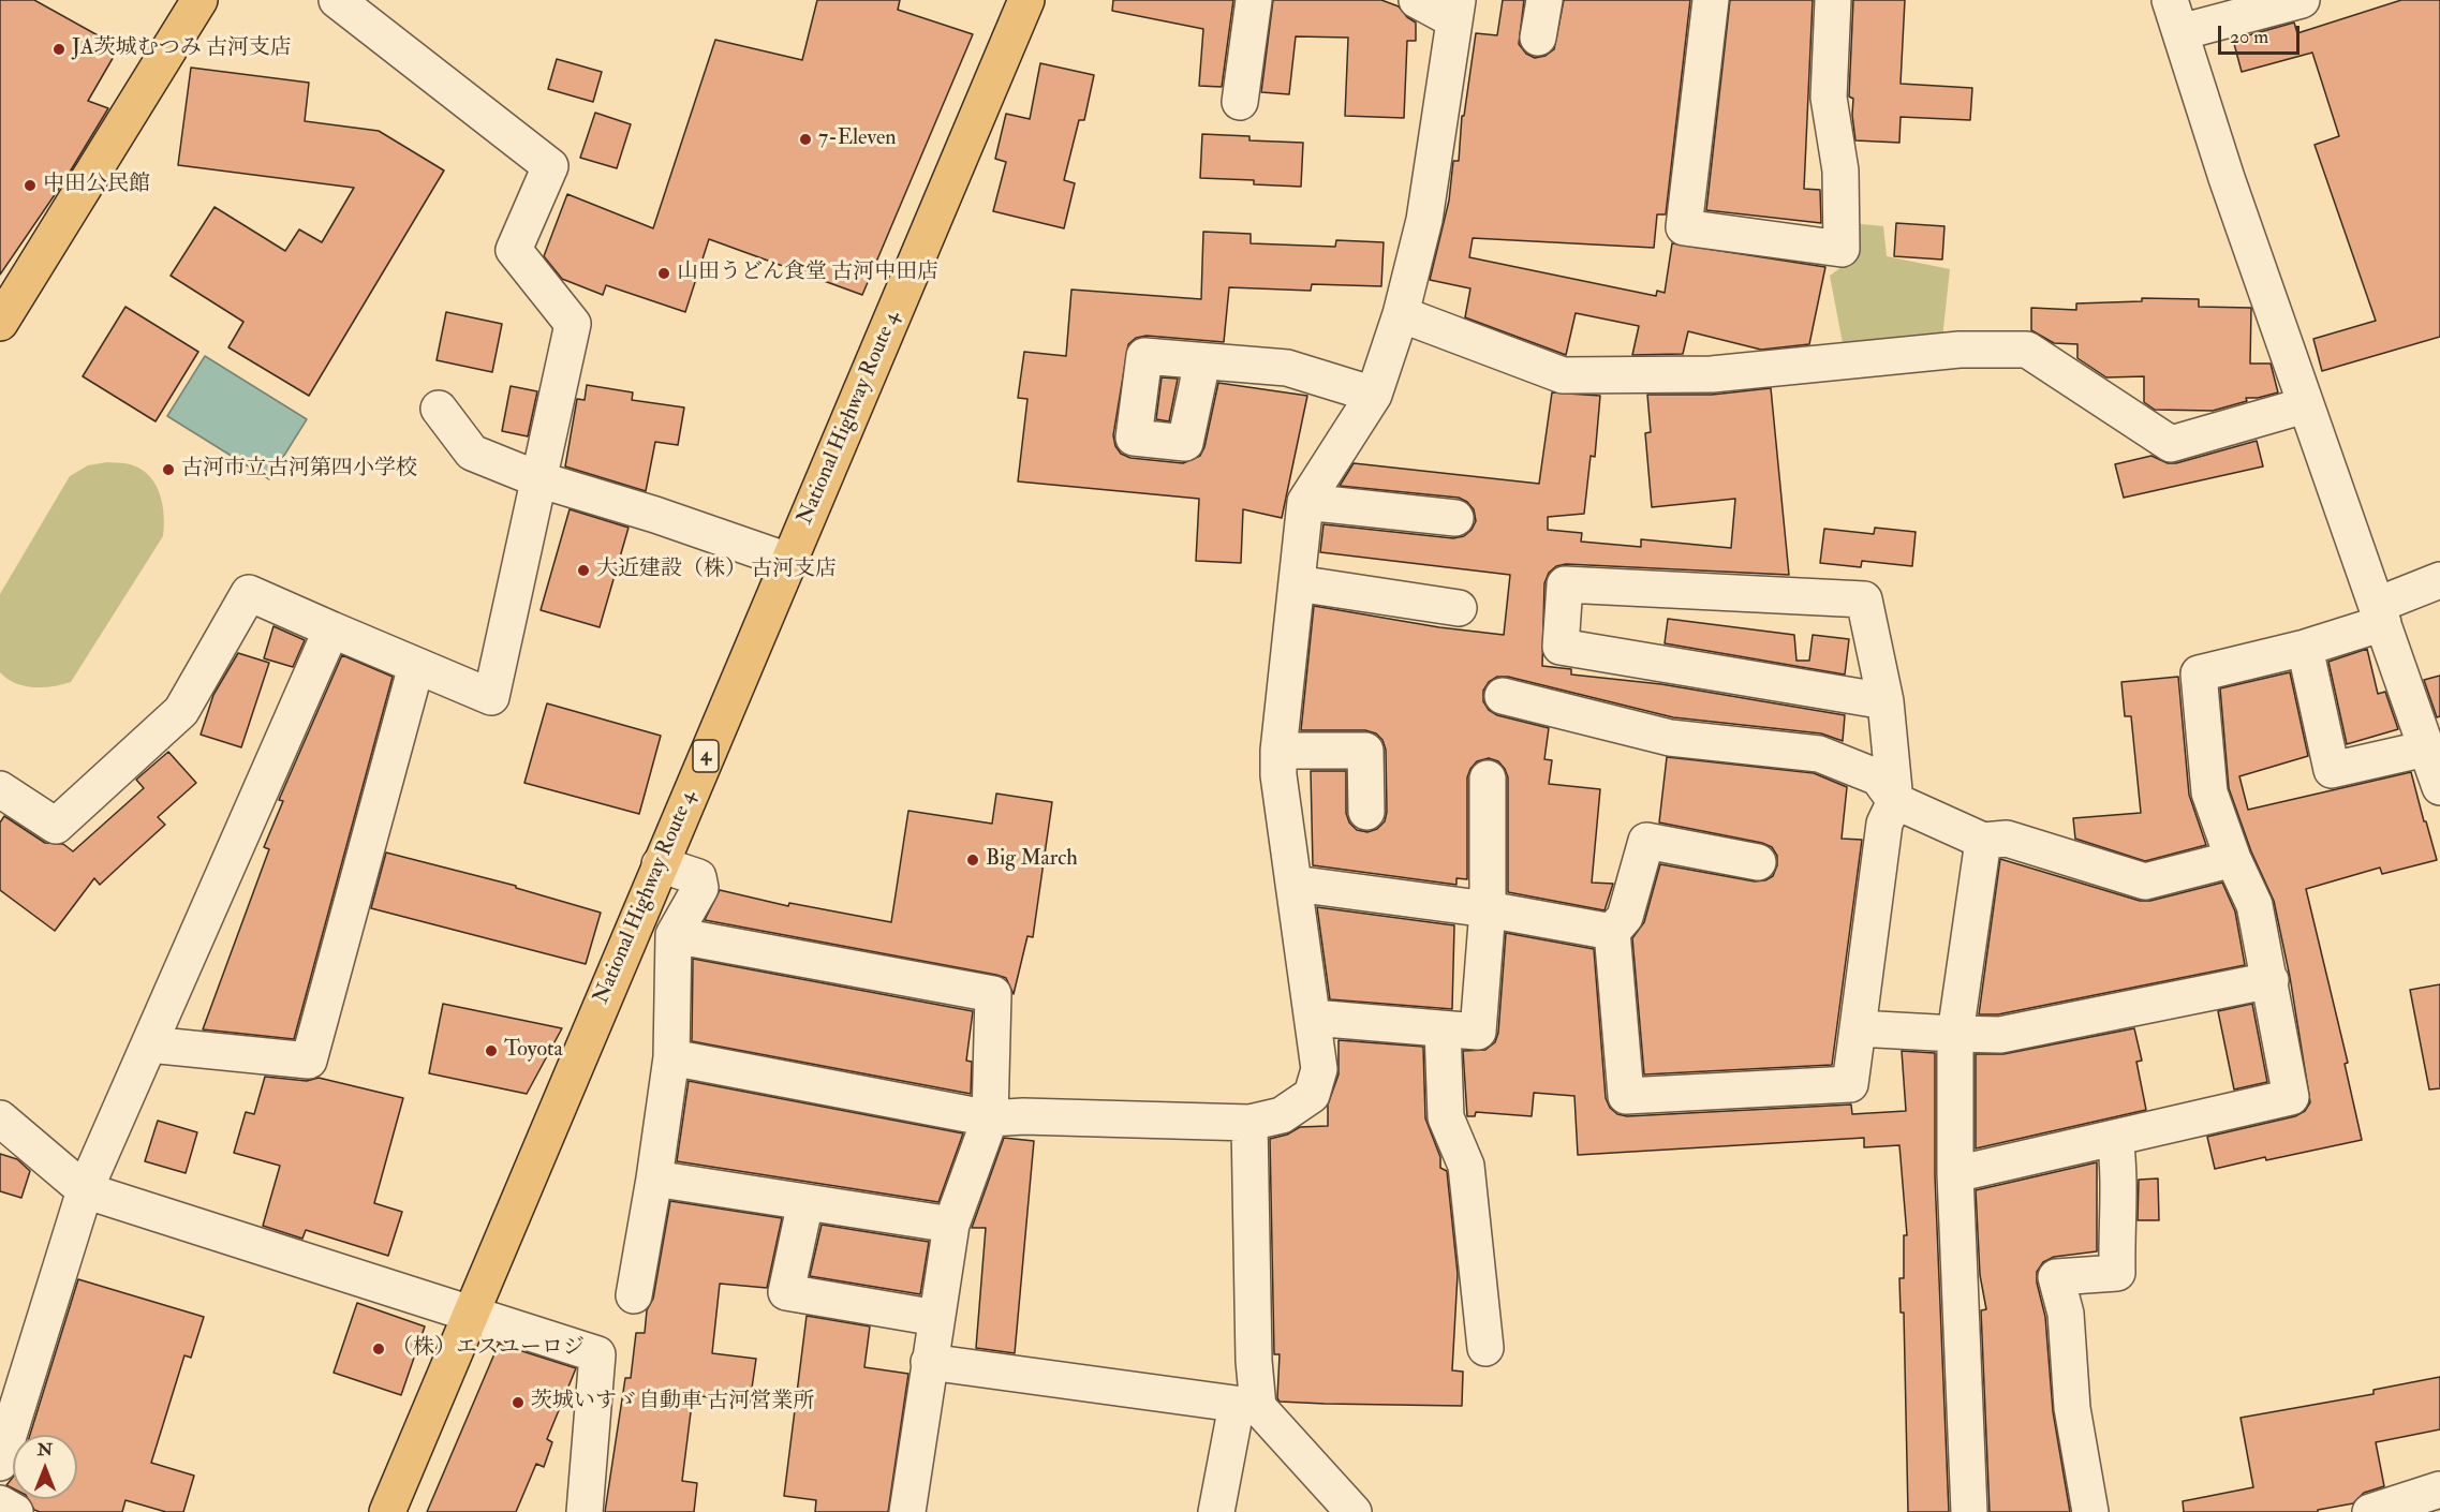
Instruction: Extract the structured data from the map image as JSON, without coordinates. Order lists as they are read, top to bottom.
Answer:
{
  "streets": {
    "main road": ["National Highway Route 4", "4"]
  },
  "places": [
    "JA茨城むつみ 古河支店",
    "7-Eleven",
    "中田公民館",
    "山田うどん食堂 古河中田店",
    "古河市立古河第四小学校",
    "大近建設（株） 古河支店",
    "Big March",
    "Toyota",
    "（株）エスユーロジ",
    "茨城いすゞ自動車 古河営業所"
  ],
  "scale_bar": "20 m",
  "north": "top"
}
